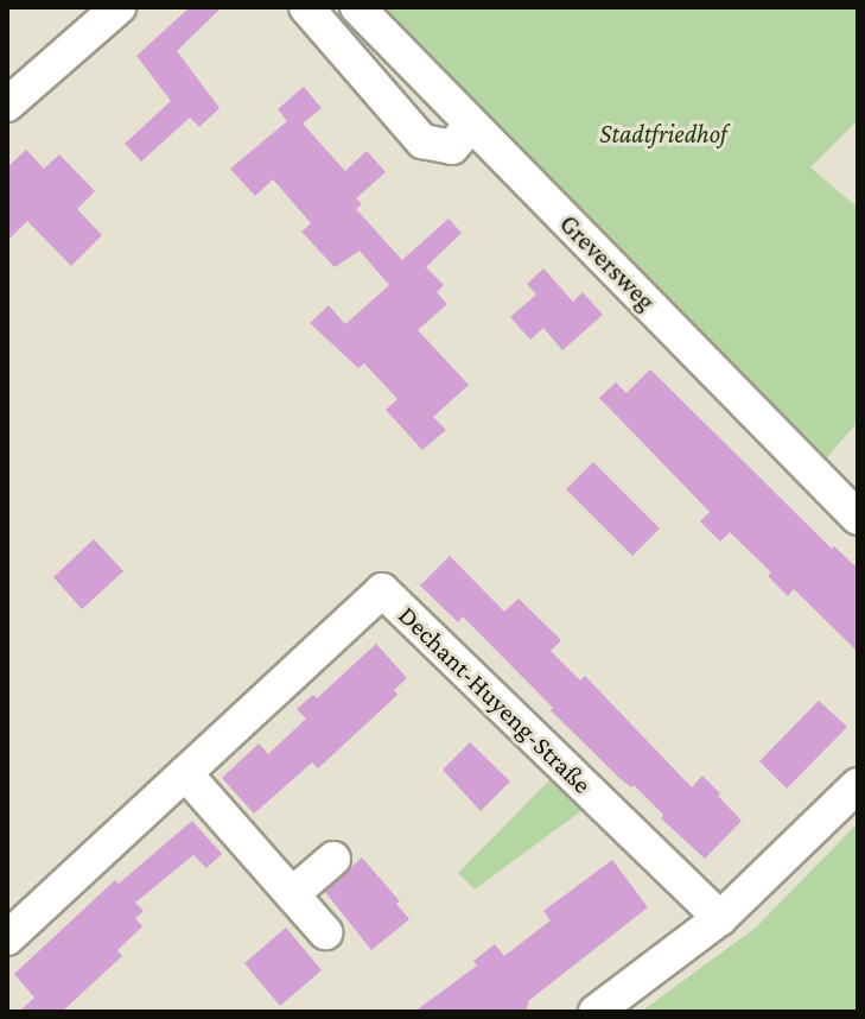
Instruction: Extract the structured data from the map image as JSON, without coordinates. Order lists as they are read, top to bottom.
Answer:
{
  "streets": {
    "street": ["Greversweg", "Dechant-Huyeng-Straße"]
  },
  "parks": ["Stadtfriedhof"]
}
